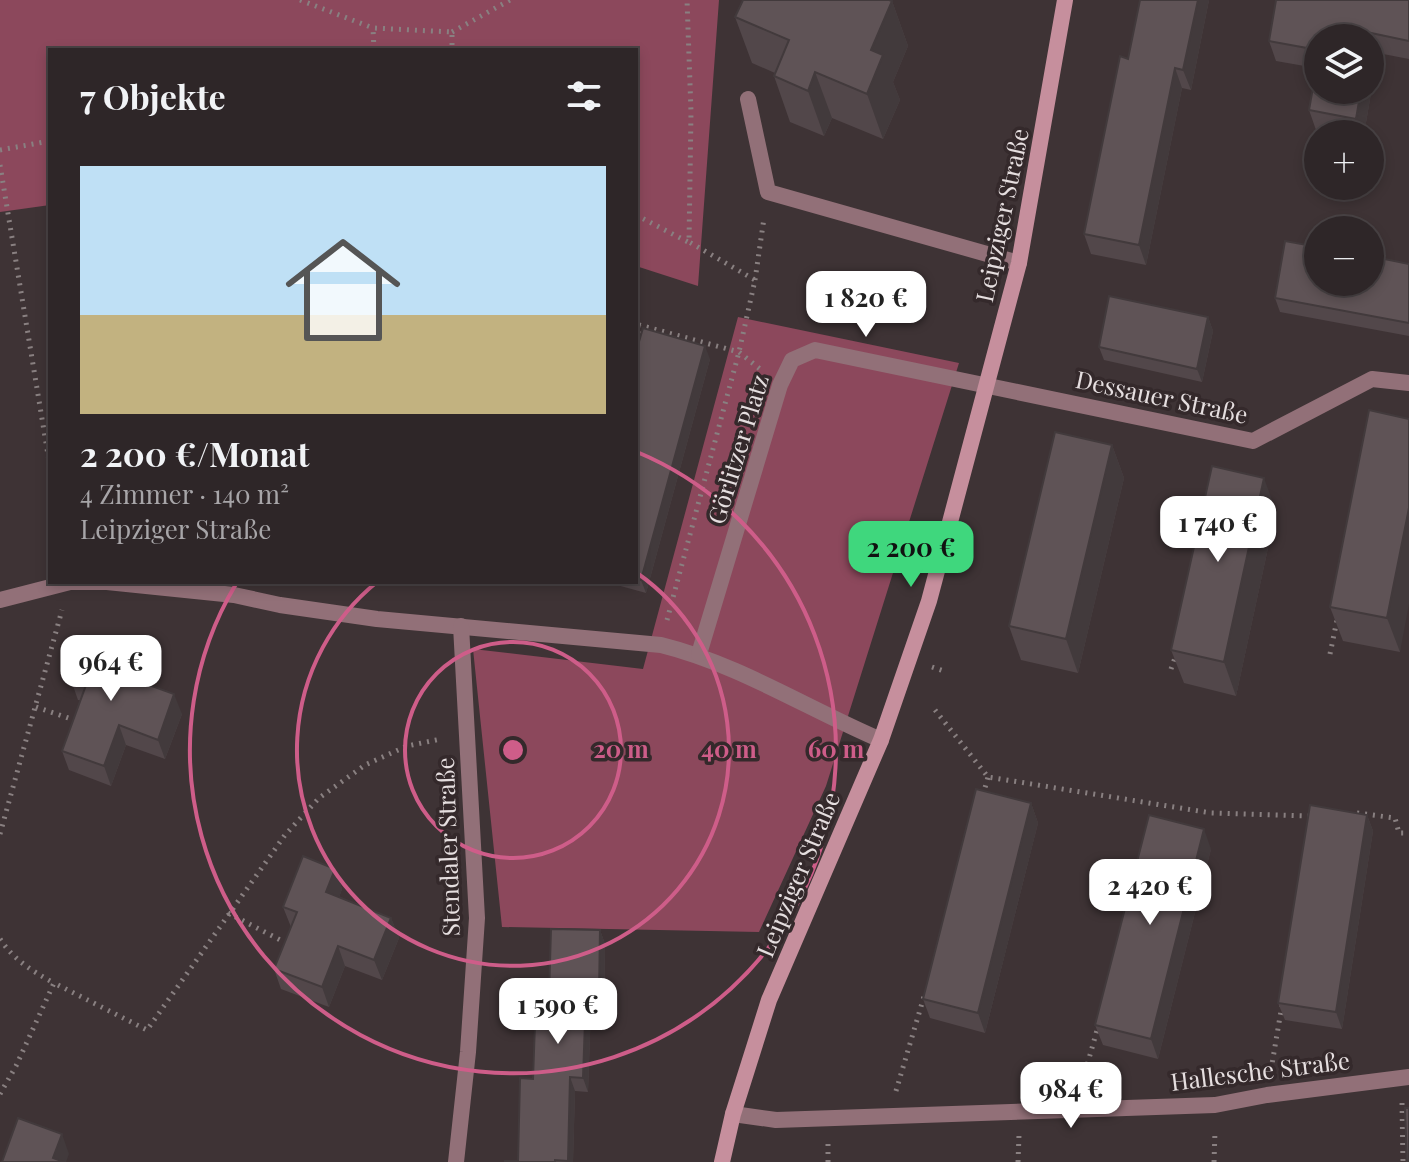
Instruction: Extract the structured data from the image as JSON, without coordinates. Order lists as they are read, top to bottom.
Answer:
{
  "streets": {
    "main road": ["Leipziger Straße"],
    "street": [
      "Dessauer Straße",
      "Görlitzer Platz",
      "Stendaler Straße",
      "Hallesche Straße"
    ]
  },
  "crossings": [
    ["Leipziger Straße", "Dessauer Straße"],
    ["Leipziger Straße", "Görlitzer Platz"],
    ["Leipziger Straße", "Hallesche Straße"],
    ["Dessauer Straße", "Görlitzer Platz"]
  ],
  "page": {
    "map_buttons": ["+", "−"],
    "heading": "7 Objekte",
    "list": [
      {
        "name": "2 200 €/Monat",
        "note": "4 Zimmer · 140 m² · Leipziger Straße"
      }
    ],
    "price": [
      "1 820 €",
      "1 740 €",
      "2 200 €",
      "964 €",
      "2 420 €",
      "1 590 €",
      "984 €"
    ]
  },
  "rings": ["20 m", "40 m", "60 m"]
}
